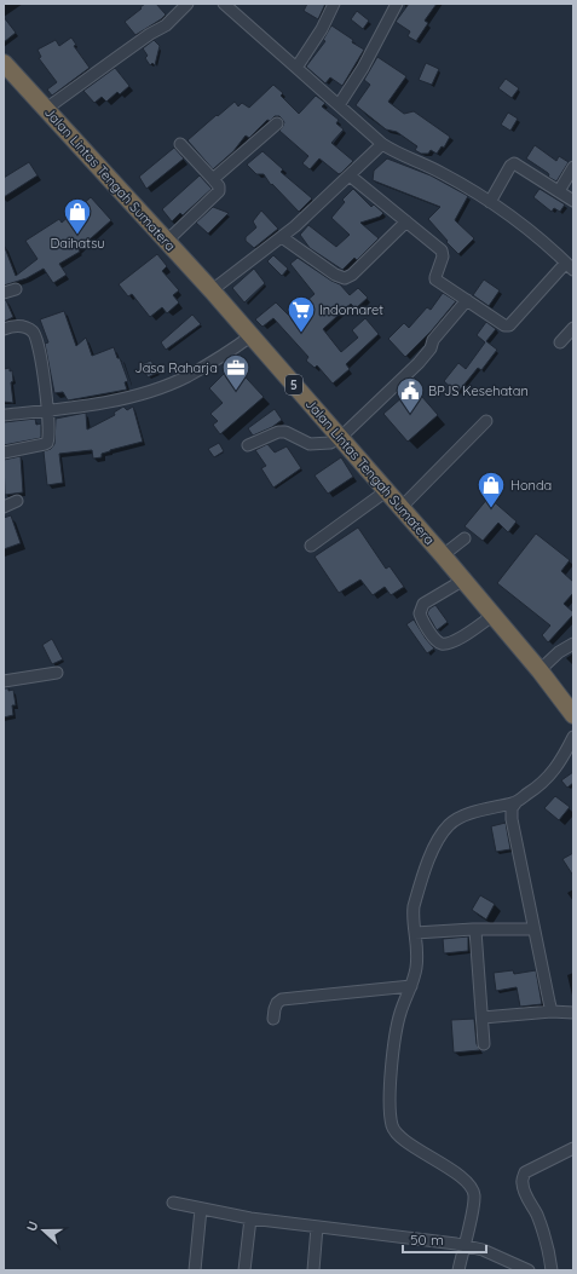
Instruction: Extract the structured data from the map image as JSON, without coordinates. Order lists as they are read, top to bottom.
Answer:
{
  "streets": {
    "highway": ["Jalan Lintas Tengah Sumatera", "5"]
  },
  "places": {
    "shop": ["Daihatsu", "Honda"],
    "supermarket": ["Indomaret"],
    "office": ["Jasa Raharja"],
    "public building": ["BPJS Kesehatan"]
  },
  "scale_bar": "50 m",
  "north": "left"
}
